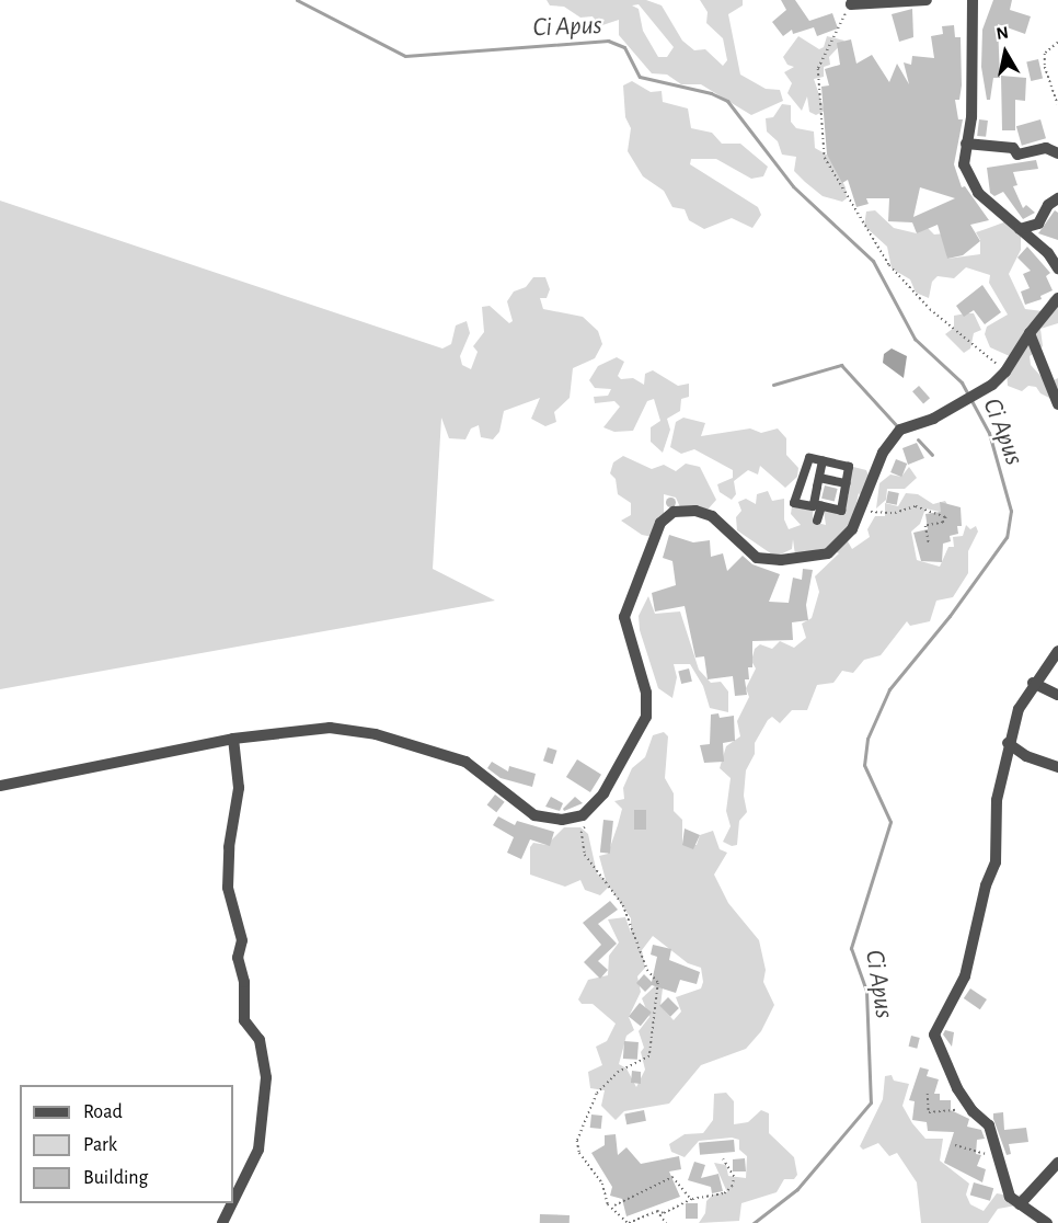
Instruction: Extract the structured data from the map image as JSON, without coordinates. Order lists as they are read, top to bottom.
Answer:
{
  "water": ["Ci Apus"],
  "legend": ["Road", "Park", "Building"],
  "north": "top"
}
